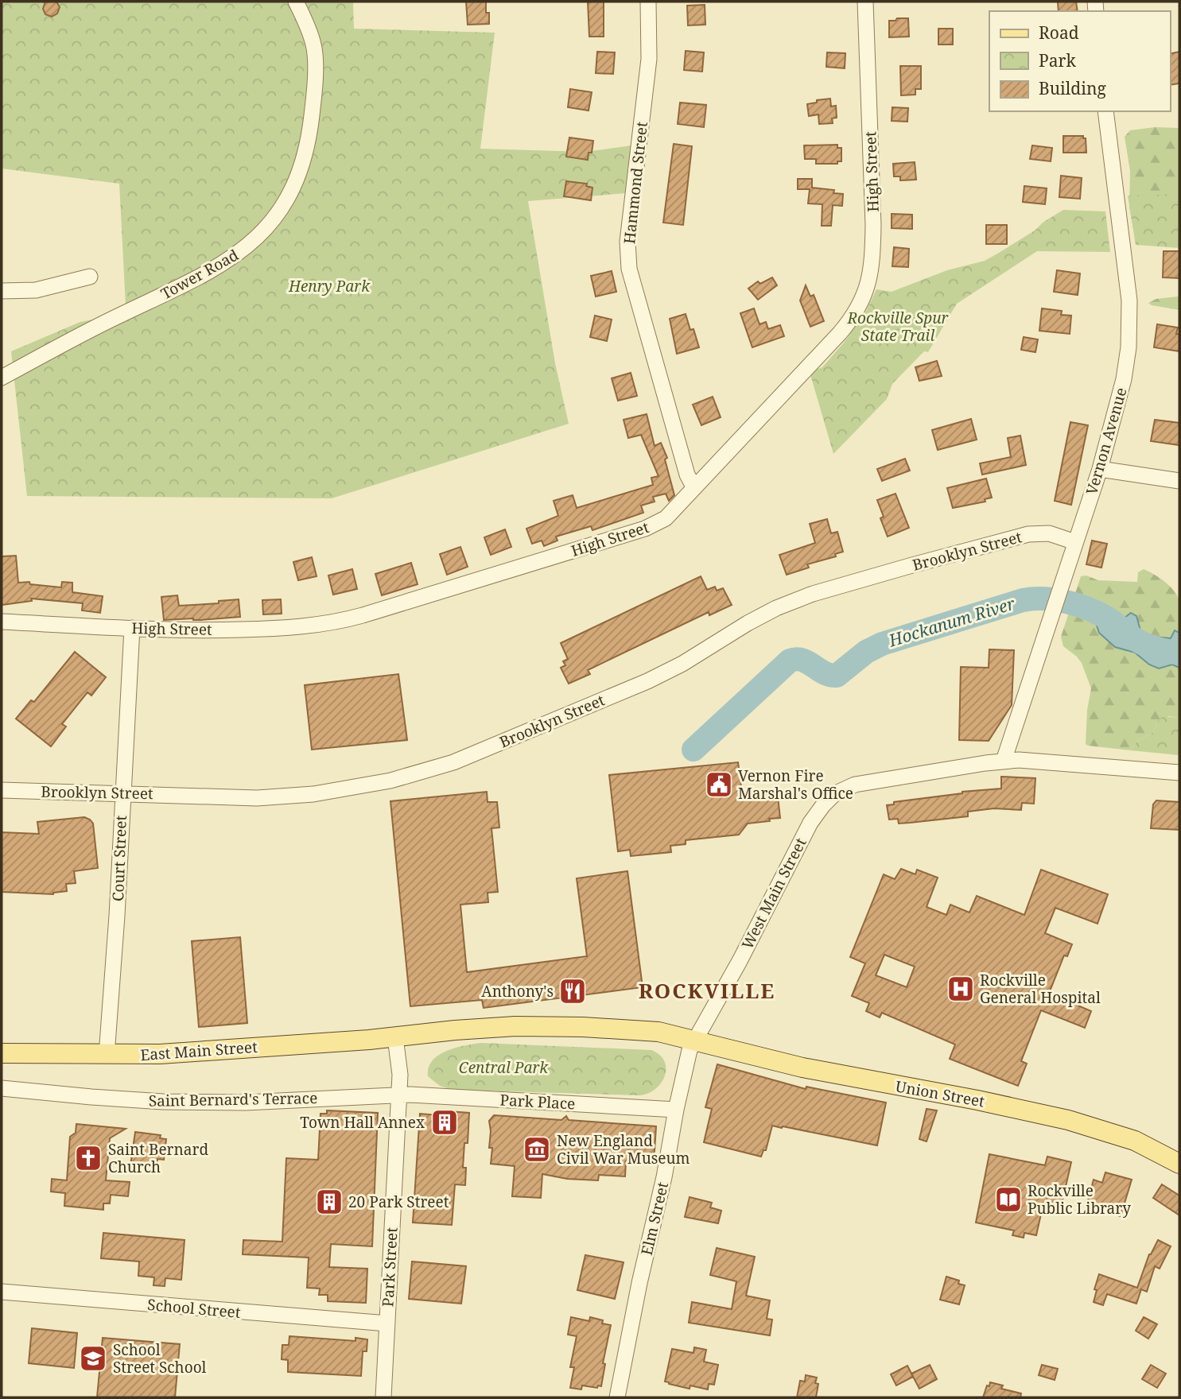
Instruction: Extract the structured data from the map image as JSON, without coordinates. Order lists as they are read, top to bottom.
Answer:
{
  "streets": {
    "main road": ["East Main Street", "Union Street"],
    "street": [
      "High Street",
      "Hammond Street",
      "Tower Road",
      "Vernon Avenue",
      "Brooklyn Street",
      "Court Street",
      "West Main Street",
      "Saint Bernard's Terrace",
      "Park Place",
      "Elm Street",
      "Park Street",
      "School Street"
    ]
  },
  "crossings": [
    ["High Street", "Hammond Street"],
    ["High Street", "Court Street"],
    ["Vernon Avenue", "Brooklyn Street"],
    ["Vernon Avenue", "West Main Street"],
    ["Brooklyn Street", "Court Street"],
    ["Court Street", "East Main Street"],
    ["West Main Street", "Union Street"],
    ["West Main Street", "Elm Street"],
    ["East Main Street", "Park Street"],
    ["Union Street", "Elm Street"],
    ["Saint Bernard's Terrace", "Park Place"],
    ["Saint Bernard's Terrace", "Park Street"],
    ["Park Place", "Elm Street"],
    ["Park Place", "Park Street"],
    ["Park Street", "School Street"]
  ],
  "districts": ["ROCKVILLE"],
  "water": ["Hockanum River"],
  "parks": ["Henry Park", "Rockville Spur State Trail", "Central Park"],
  "places": {
    "public building": ["Vernon Fire Marshal's Office"],
    "hospital": ["Rockville General Hospital"],
    "restaurant": ["Anthony's"],
    "building": ["Town Hall Annex", "20 Park Street"],
    "museum": ["New England Civil War Museum"],
    "church": ["Saint Bernard Church"],
    "library": ["Rockville Public Library"],
    "school or university": ["School Street School"]
  },
  "legend": ["Road", "Park", "Building"]
}
